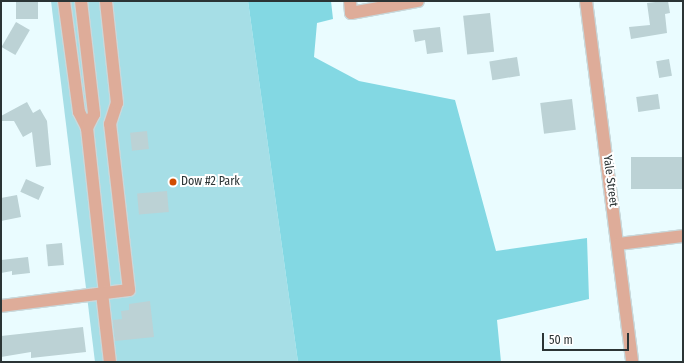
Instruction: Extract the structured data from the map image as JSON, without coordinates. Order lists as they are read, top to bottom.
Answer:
{
  "streets": {
    "street": ["Yale Street"]
  },
  "places": ["Dow #2 Park"],
  "scale_bar": "50 m"
}
